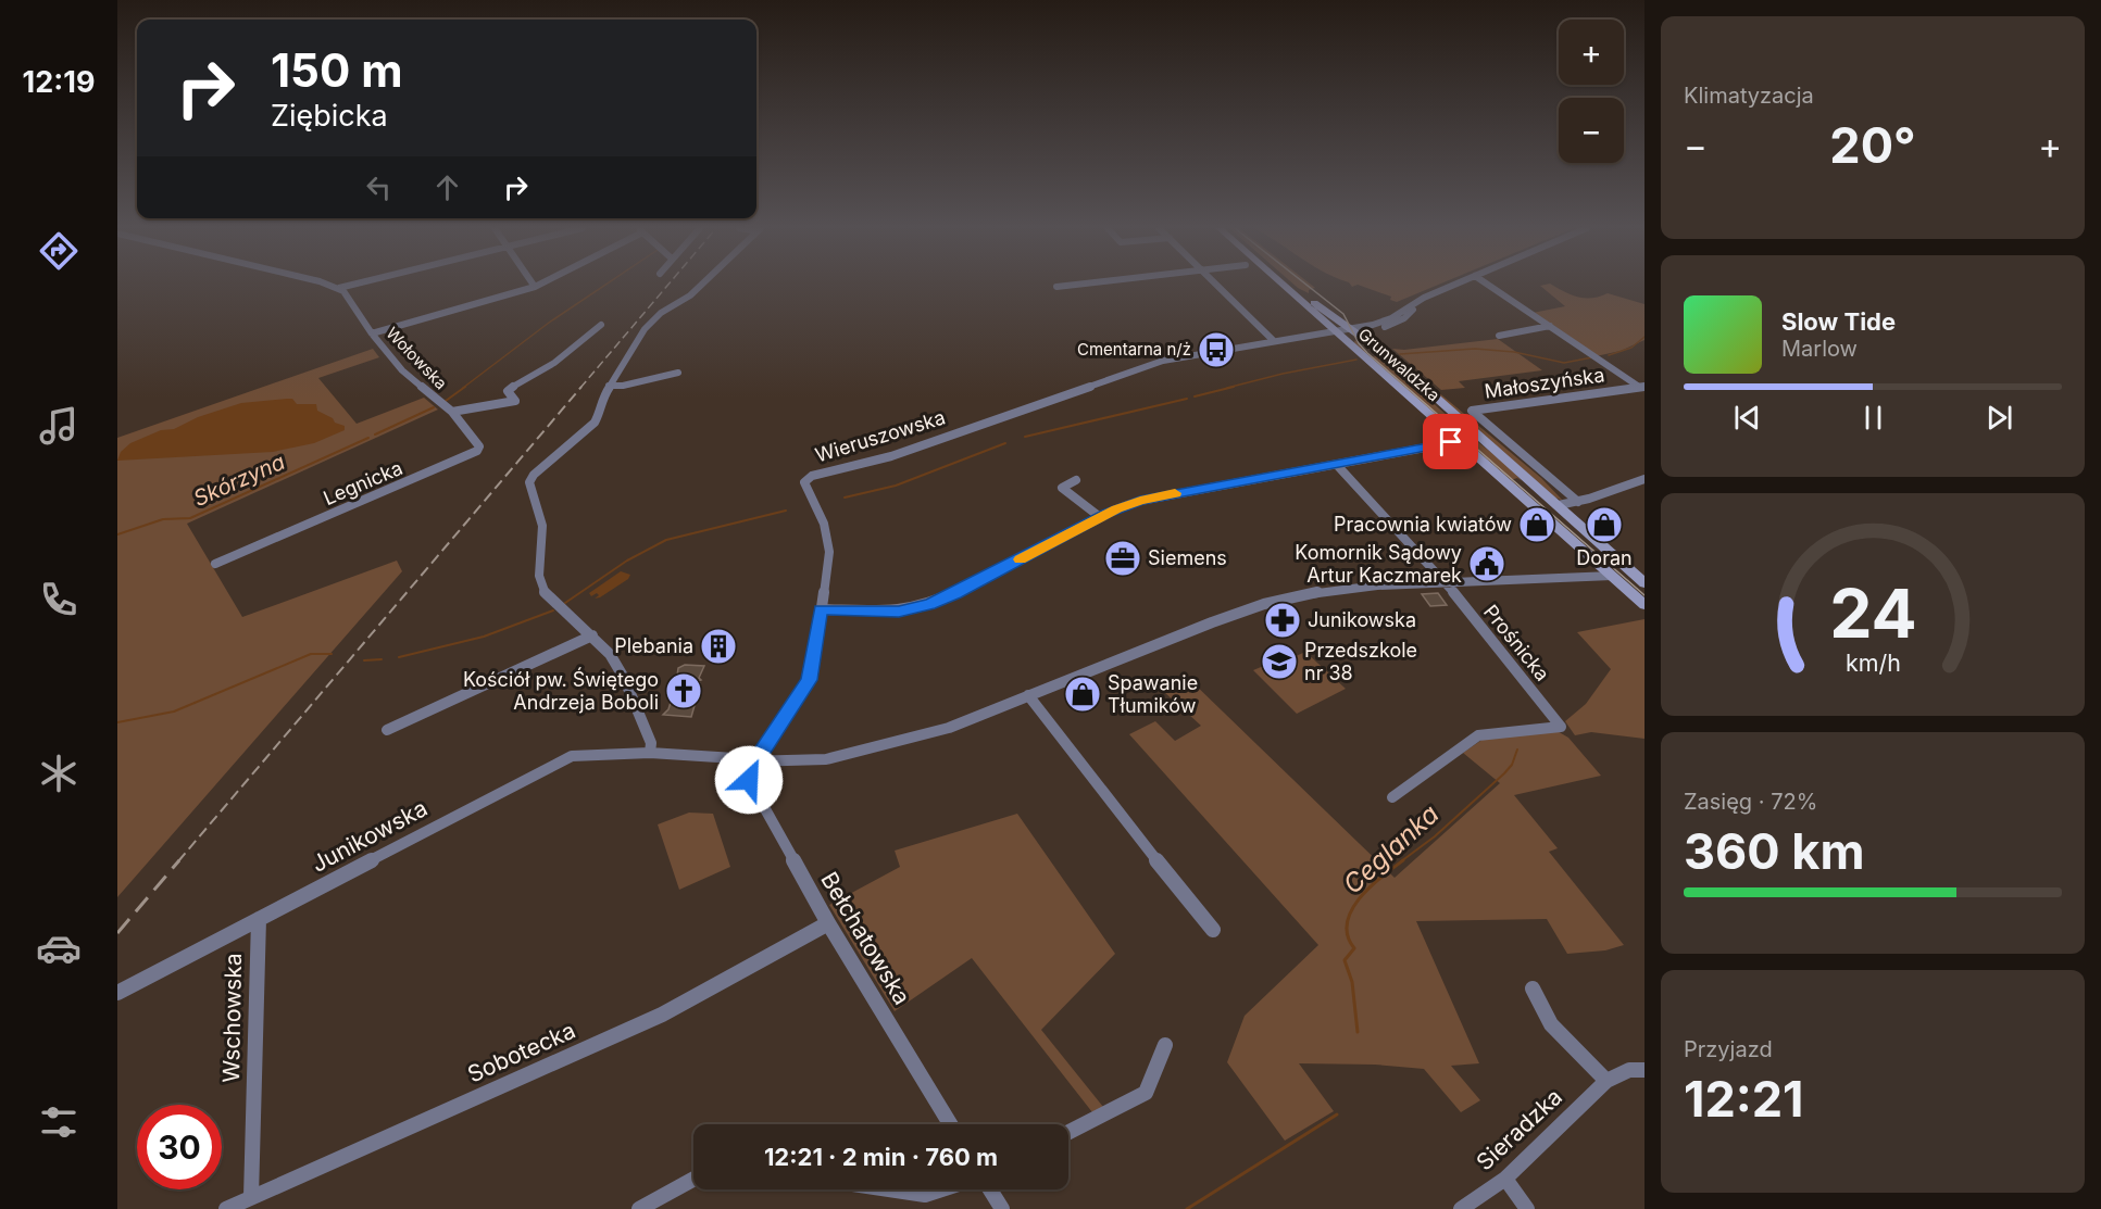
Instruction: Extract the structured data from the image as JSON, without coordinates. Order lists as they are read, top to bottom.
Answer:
{
  "streets": {
    "street": [
      "Wołowska",
      "Grunwaldzka",
      "Małoszyńska",
      "Wieruszowska",
      "Legnicka",
      "Prośnicka",
      "Junikowska",
      "Bełchatowska",
      "Wschowska",
      "Sobotecka",
      "Sieradzka"
    ]
  },
  "crossings": [
    ["Wołowska", "Legnicka"],
    ["Grunwaldzka", "Wieruszowska"],
    ["Wieruszowska", "Junikowska"],
    ["Wieruszowska", "Bełchatowska"],
    ["Junikowska", "Bełchatowska"],
    ["Junikowska", "Wschowska"],
    ["Bełchatowska", "Sobotecka"],
    ["Wschowska", "Sobotecka"]
  ],
  "water": ["Skórzyna", "Ceglanka"],
  "places": {
    "bus stop": ["Cmentarna n/ż"],
    "shop": ["Pracownia kwiatów", "Doran", "Spawanie Tłumików"],
    "office": ["Siemens"],
    "public building": ["Komornik Sądowy Artur Kaczmarek"],
    "pharmacy": ["Junikowska"],
    "building": ["Plebania"],
    "school or university": ["Przedszkole nr 38"],
    "church": ["Kościół pw. Świętego Andrzeja Boboli"]
  },
  "page": {
    "tabs": "12:19",
    "tile": [
      "Klimatyzacja",
      ["Zasięg · 72%", "360 km"],
      ["Przyjazd", "12:21"]
    ],
    "map_buttons": ["+", "−"],
    "turn": ["150 m", "Ziębicka"],
    "heat": ["−", "20°", "+"],
    "song": ["Slow Tide", "Marlow"],
    "limit": "30",
    "trip": "12:21 · 2 min · 760 m",
    "gauge": ["24", "km/h"]
  }
}
